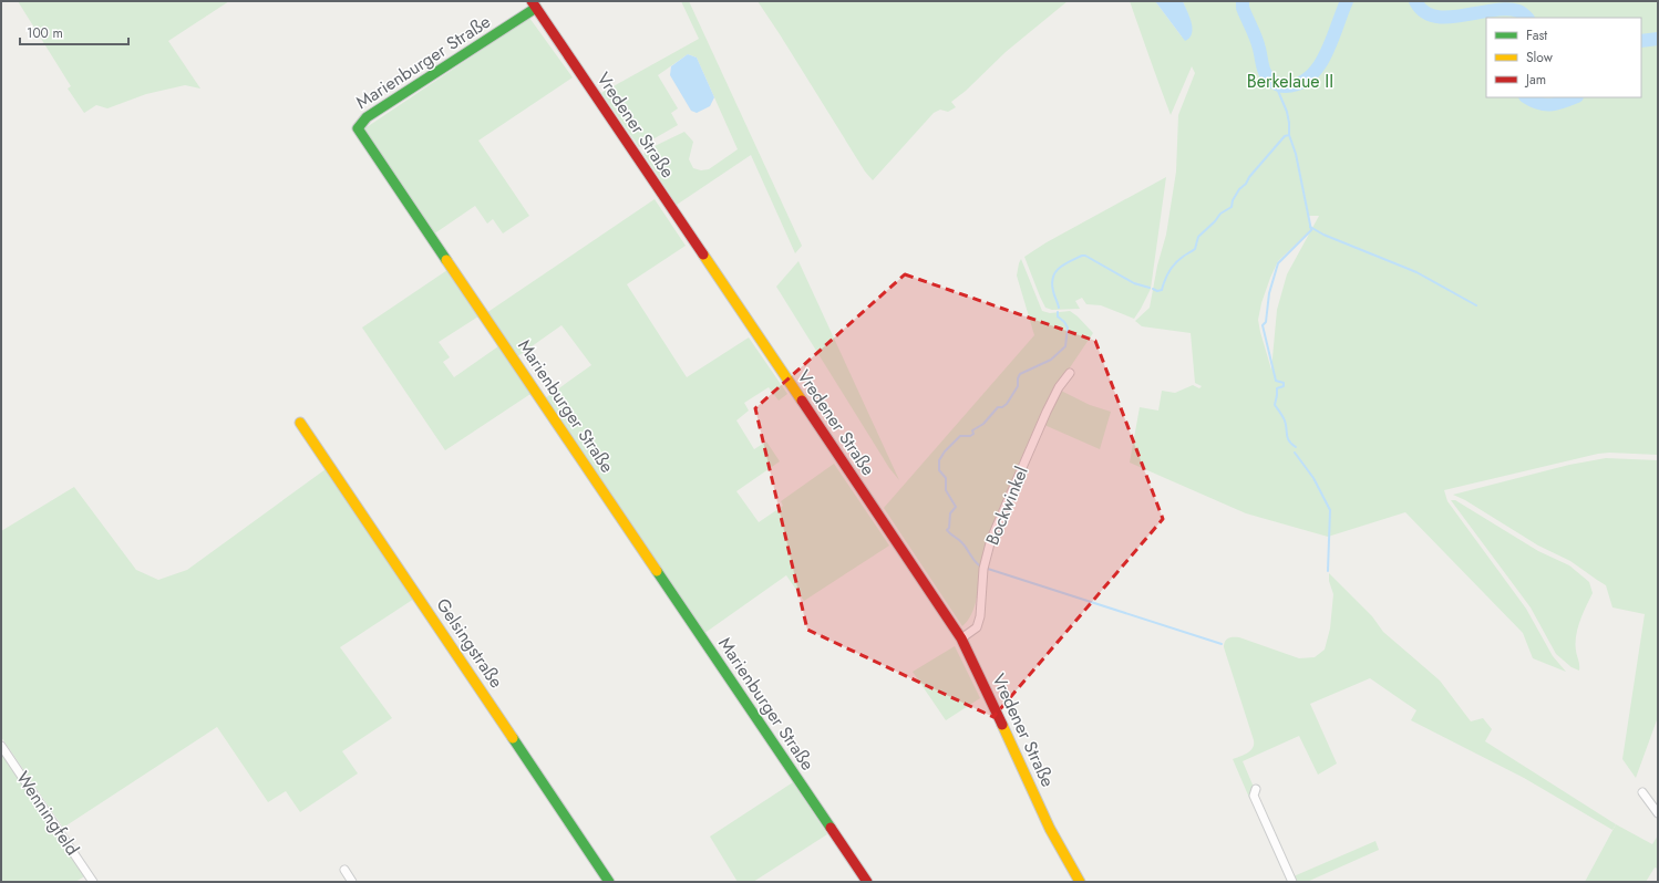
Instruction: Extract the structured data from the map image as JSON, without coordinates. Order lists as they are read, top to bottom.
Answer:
{
  "streets": {
    "street": [
      "Marienburger Straße",
      "Vredener Straße",
      "Bockwinkel",
      "Gelsingstraße",
      "Wenningfeld"
    ]
  },
  "crossings": [
    ["Marienburger Straße", "Vredener Straße"],
    ["Vredener Straße", "Bockwinkel"]
  ],
  "parks": ["Berkelaue II"],
  "legend": ["Fast", "Slow", "Jam"],
  "scale_bar": "100 m"
}
